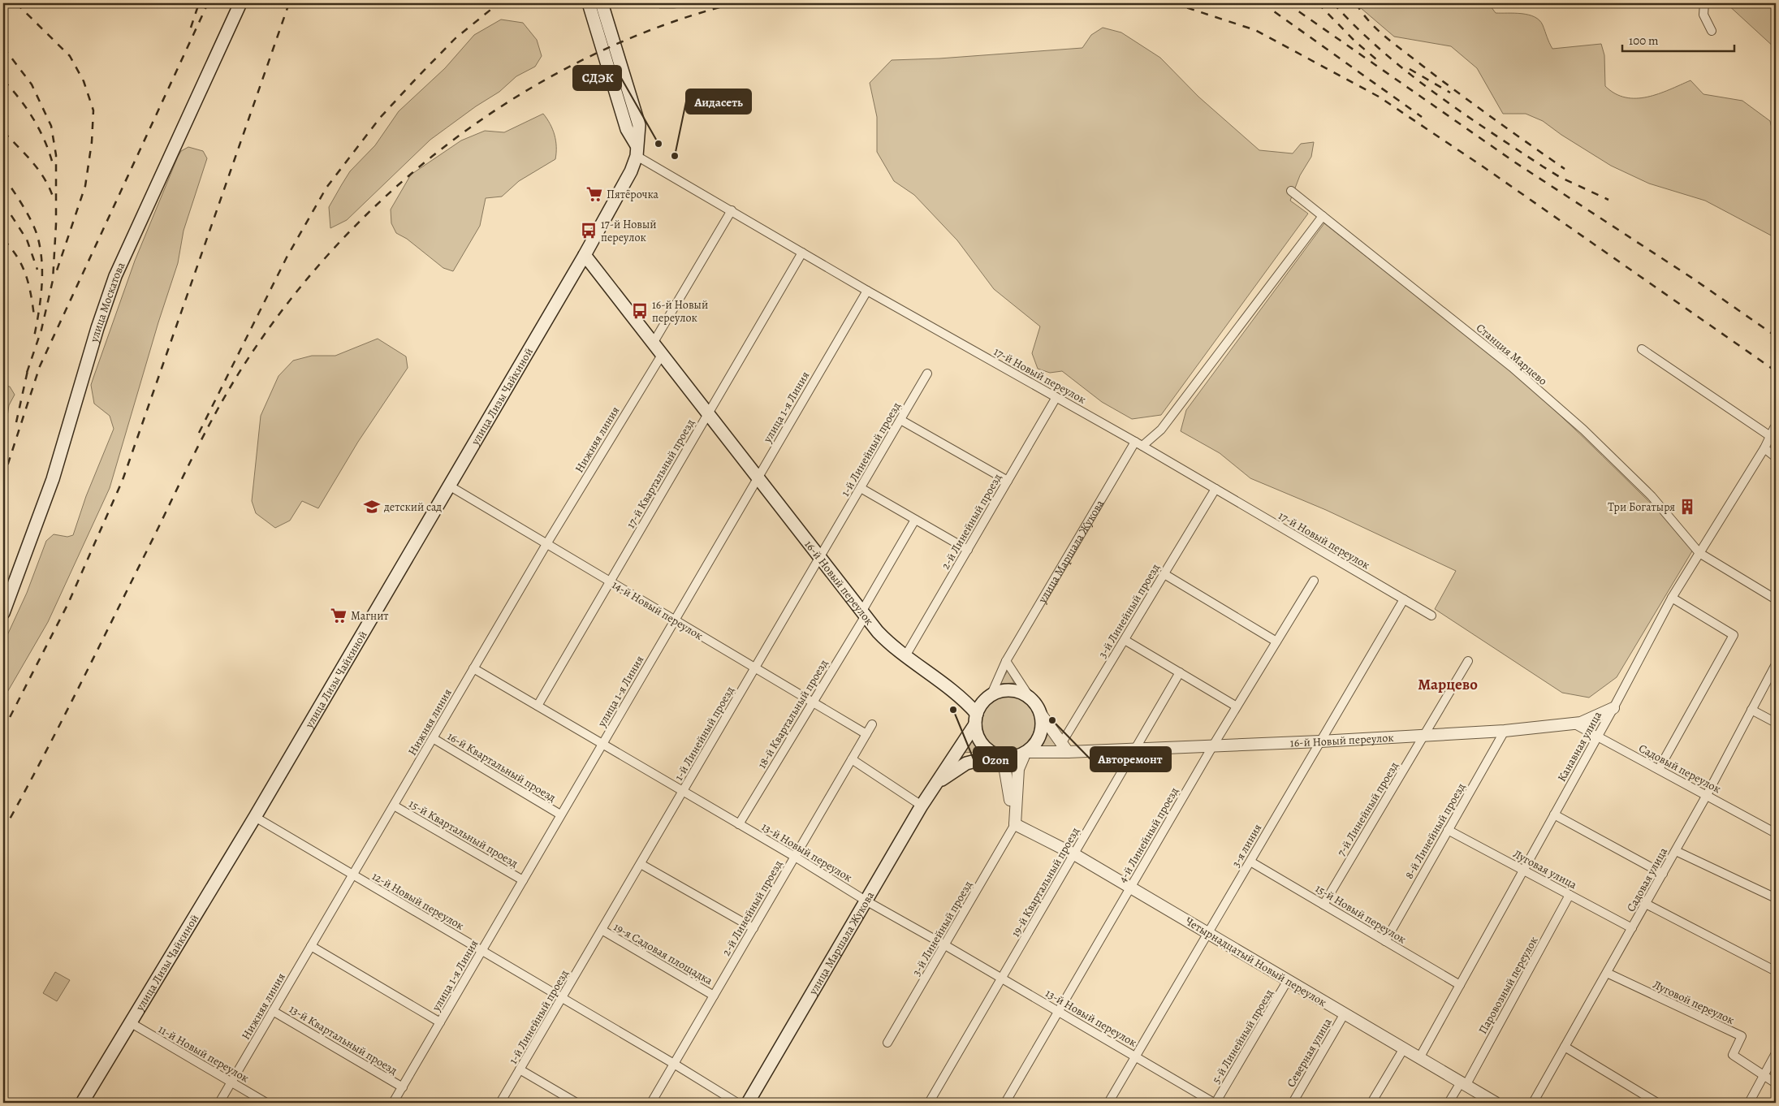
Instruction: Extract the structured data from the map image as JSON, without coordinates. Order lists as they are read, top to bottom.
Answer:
{
  "streets": {
    "main road": [
      "улица Москатова",
      "улица Лизы Чайкиной",
      "улица Маршала Жукова",
      "16-й Новый переулок"
    ],
    "street": [
      "Станция Марцево",
      "17-й Новый переулок",
      "улица 1-я Линия",
      "Нижняя линия",
      "1-й Линейный проезд",
      "17-й Квартальный проезд",
      "2-й Линейный проезд",
      "14-й Новый переулок",
      "3-й Линейный проезд",
      "18-й Квартальный проезд",
      "Канавная улица",
      "16-й Квартальный проезд",
      "Садовый переулок",
      "7-й Линейный проезд",
      "8-й Линейный проезд",
      "15-й Квартальный проезд",
      "4-й Линейный проезд",
      "3-я линия",
      "13-й Новый переулок",
      "Луговая улица",
      "Садовая улица",
      "19-й Квартальный проезд",
      "12-й Новый переулок",
      "15-й Новый переулок",
      "19-я Садовая площадка",
      "Четырнадцатый Новый переулок",
      "Паровозный переулок",
      "Луговой переулок",
      "5-й Линейный проезд",
      "13-й Квартальный проезд",
      "Северная улица",
      "11-й Новый переулок"
    ]
  },
  "crossings": [
    ["Станция Марцево", "улица Маршала Жукова"],
    ["Станция Марцево", "Канавная улица"],
    ["17-й Новый переулок", "улица Лизы Чайкиной"],
    ["17-й Новый переулок", "улица 1-я Линия"],
    ["17-й Новый переулок", "17-й Квартальный проезд"],
    ["17-й Новый переулок", "2-й Линейный проезд"],
    ["17-й Новый переулок", "улица Маршала Жукова"],
    ["17-й Новый переулок", "3-й Линейный проезд"],
    ["17-й Новый переулок", "3-я линия"],
    ["улица Лизы Чайкиной", "16-й Новый переулок"],
    ["улица Лизы Чайкиной", "14-й Новый переулок"],
    ["улица Лизы Чайкиной", "12-й Новый переулок"],
    ["улица Лизы Чайкиной", "11-й Новый переулок"],
    ["улица 1-я Линия", "16-й Новый переулок"],
    ["улица 1-я Линия", "14-й Новый переулок"],
    ["улица 1-я Линия", "16-й Квартальный проезд"],
    ["улица 1-я Линия", "15-й Квартальный проезд"],
    ["улица 1-я Линия", "13-й Новый переулок"],
    ["улица 1-я Линия", "12-й Новый переулок"],
    ["улица 1-я Линия", "13-й Квартальный проезд"],
    ["Нижняя линия", "16-й Новый переулок"],
    ["Нижняя линия", "14-й Новый переулок"],
    ["Нижняя линия", "16-й Квартальный проезд"],
    ["Нижняя линия", "15-й Квартальный проезд"],
    ["Нижняя линия", "13-й Новый переулок"],
    ["Нижняя линия", "12-й Новый переулок"],
    ["Нижняя линия", "13-й Квартальный проезд"],
    ["Нижняя линия", "11-й Новый переулок"],
    ["1-й Линейный проезд", "16-й Новый переулок"],
    ["1-й Линейный проезд", "14-й Новый переулок"],
    ["1-й Линейный проезд", "13-й Новый переулок"],
    ["1-й Линейный проезд", "12-й Новый переулок"],
    ["1-й Линейный проезд", "19-я Садовая площадка"],
    ["17-й Квартальный проезд", "16-й Новый переулок"],
    ["17-й Квартальный проезд", "14-й Новый переулок"],
    ["17-й Квартальный проезд", "13-й Новый переулок"],
    ["2-й Линейный проезд", "16-й Новый переулок"],
    ["2-й Линейный проезд", "14-й Новый переулок"],
    ["2-й Линейный проезд", "13-й Новый переулок"],
    ["2-й Линейный проезд", "12-й Новый переулок"],
    ["2-й Линейный проезд", "19-я Садовая площадка"],
    ["улица Маршала Жукова", "16-й Новый переулок"],
    ["улица Маршала Жукова", "13-й Новый переулок"],
    ["16-й Новый переулок", "18-й Квартальный проезд"],
    ["16-й Новый переулок", "Канавная улица"],
    ["16-й Новый переулок", "Садовый переулок"],
    ["16-й Новый переулок", "7-й Линейный проезд"],
    ["16-й Новый переулок", "8-й Линейный проезд"],
    ["16-й Новый переулок", "4-й Линейный проезд"],
    ["16-й Новый переулок", "3-я линия"],
    ["16-й Новый переулок", "19-й Квартальный проезд"],
    ["14-й Новый переулок", "18-й Квартальный проезд"],
    ["3-й Линейный проезд", "13-й Новый переулок"],
    ["3-й Линейный проезд", "Четырнадцатый Новый переулок"],
    ["18-й Квартальный проезд", "13-й Новый переулок"],
    ["Канавная улица", "Садовый переулок"],
    ["Канавная улица", "Луговая улица"],
    ["Канавная улица", "15-й Новый переулок"],
    ["Канавная улица", "Четырнадцатый Новый переулок"],
    ["Садовый переулок", "Садовая улица"],
    ["7-й Линейный проезд", "15-й Новый переулок"],
    ["8-й Линейный проезд", "Луговая улица"],
    ["8-й Линейный проезд", "15-й Новый переулок"],
    ["4-й Линейный проезд", "13-й Новый переулок"],
    ["4-й Линейный проезд", "Четырнадцатый Новый переулок"],
    ["3-я линия", "13-й Новый переулок"],
    ["3-я линия", "15-й Новый переулок"],
    ["3-я линия", "Четырнадцатый Новый переулок"],
    ["13-й Новый переулок", "19-й Квартальный проезд"],
    ["13-й Новый переулок", "5-й Линейный проезд"],
    ["Луговая улица", "Садовая улица"],
    ["Луговая улица", "Паровозный переулок"],
    ["Садовая улица", "Луговой переулок"],
    ["19-й Квартальный проезд", "Четырнадцатый Новый переулок"],
    ["Четырнадцатый Новый переулок", "Паровозный переулок"],
    ["Четырнадцатый Новый переулок", "5-й Линейный проезд"],
    ["Четырнадцатый Новый переулок", "Северная улица"]
  ],
  "districts": ["Марцево"],
  "places": {
    "other": [
      "СДЭК",
      "Аидасеть",
      "Ozon",
      "Авторемонт"
    ],
    "supermarket": ["Пятёрочка", "Магнит"],
    "bus stop": ["17-й Новый переулок", "16-й Новый переулок"],
    "school or university": ["детский сад"],
    "building": ["Три Богатыря"]
  },
  "scale_bar": "100 m"
}
